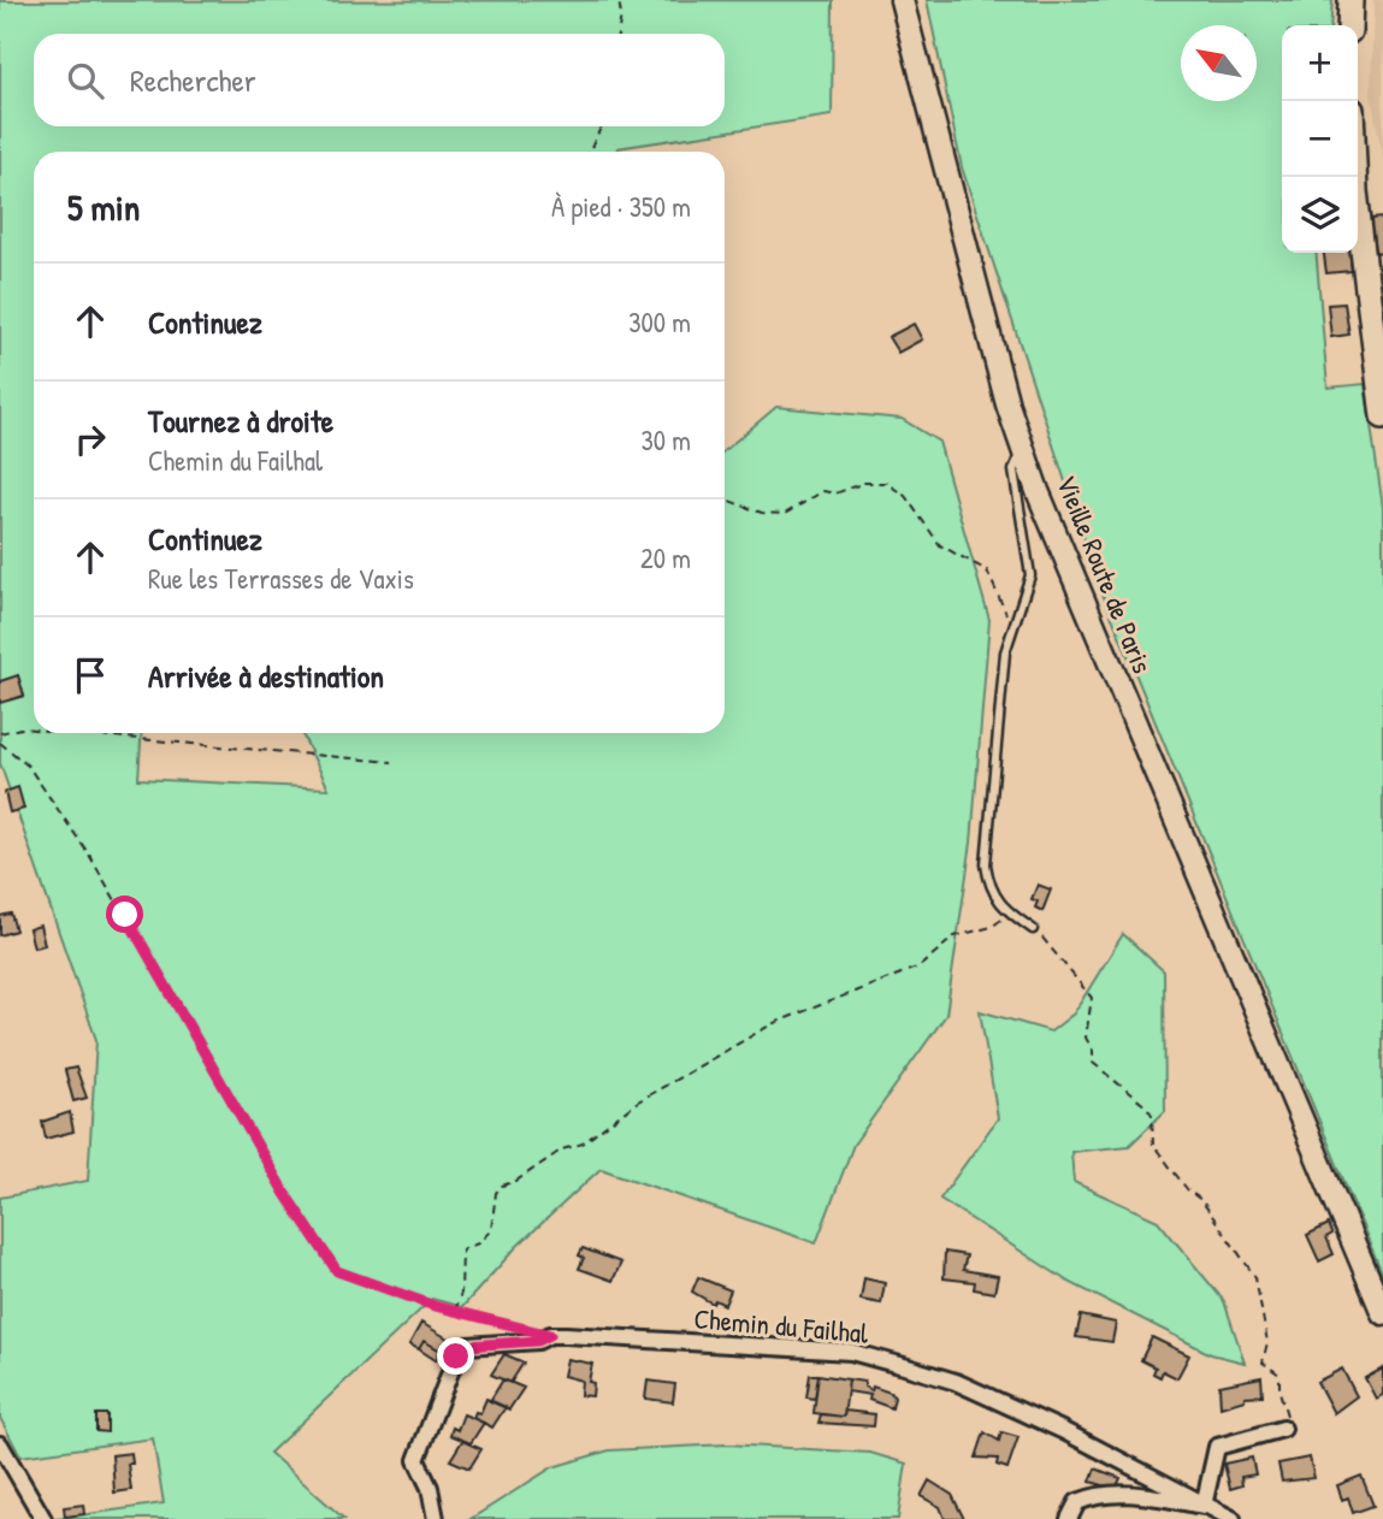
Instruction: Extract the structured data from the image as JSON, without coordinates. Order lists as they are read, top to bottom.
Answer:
{
  "streets": {
    "street": ["Vieille Route de Paris", "Chemin du Failhal"]
  },
  "north": "top left",
  "page": {
    "map_buttons": ["+", "−"],
    "search": "Rechercher",
    "heading": ["5 min", "À pied · 350 m"],
    "list": [
      ["Continuez", "300 m"],
      ["Tournez à droite", "Chemin du Failhal", "30 m"],
      ["Continuez", "Rue les Terrasses de Vaxis", "20 m"],
      "Arrivée à destination"
    ]
  }
}
